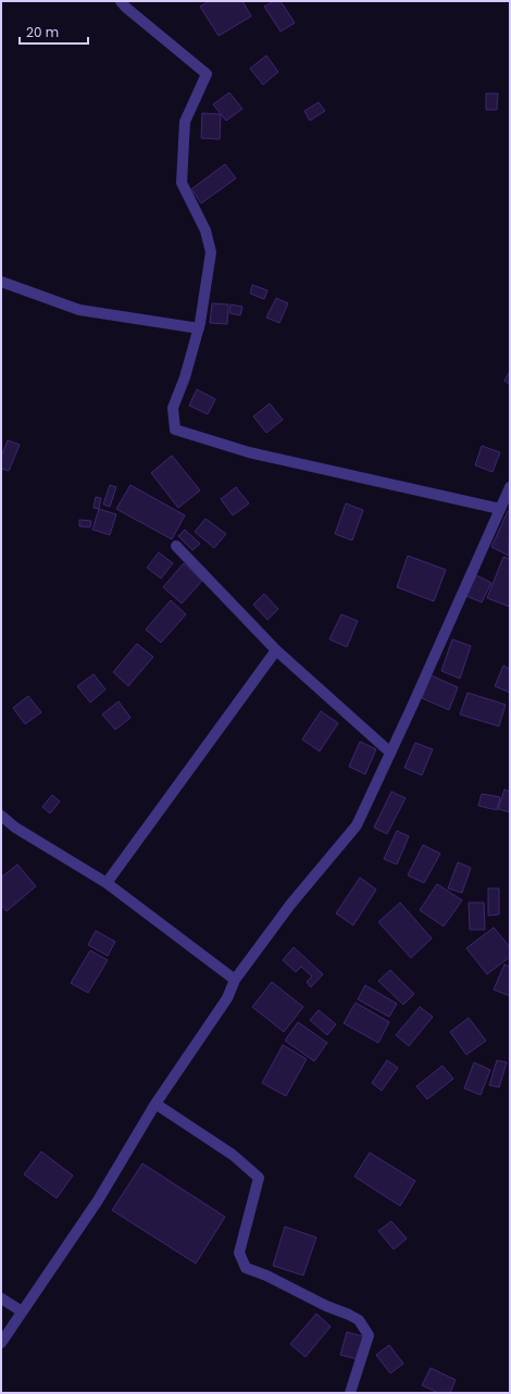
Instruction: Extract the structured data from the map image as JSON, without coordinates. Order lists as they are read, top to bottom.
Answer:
{
  "scale_bar": "20 m"
}
